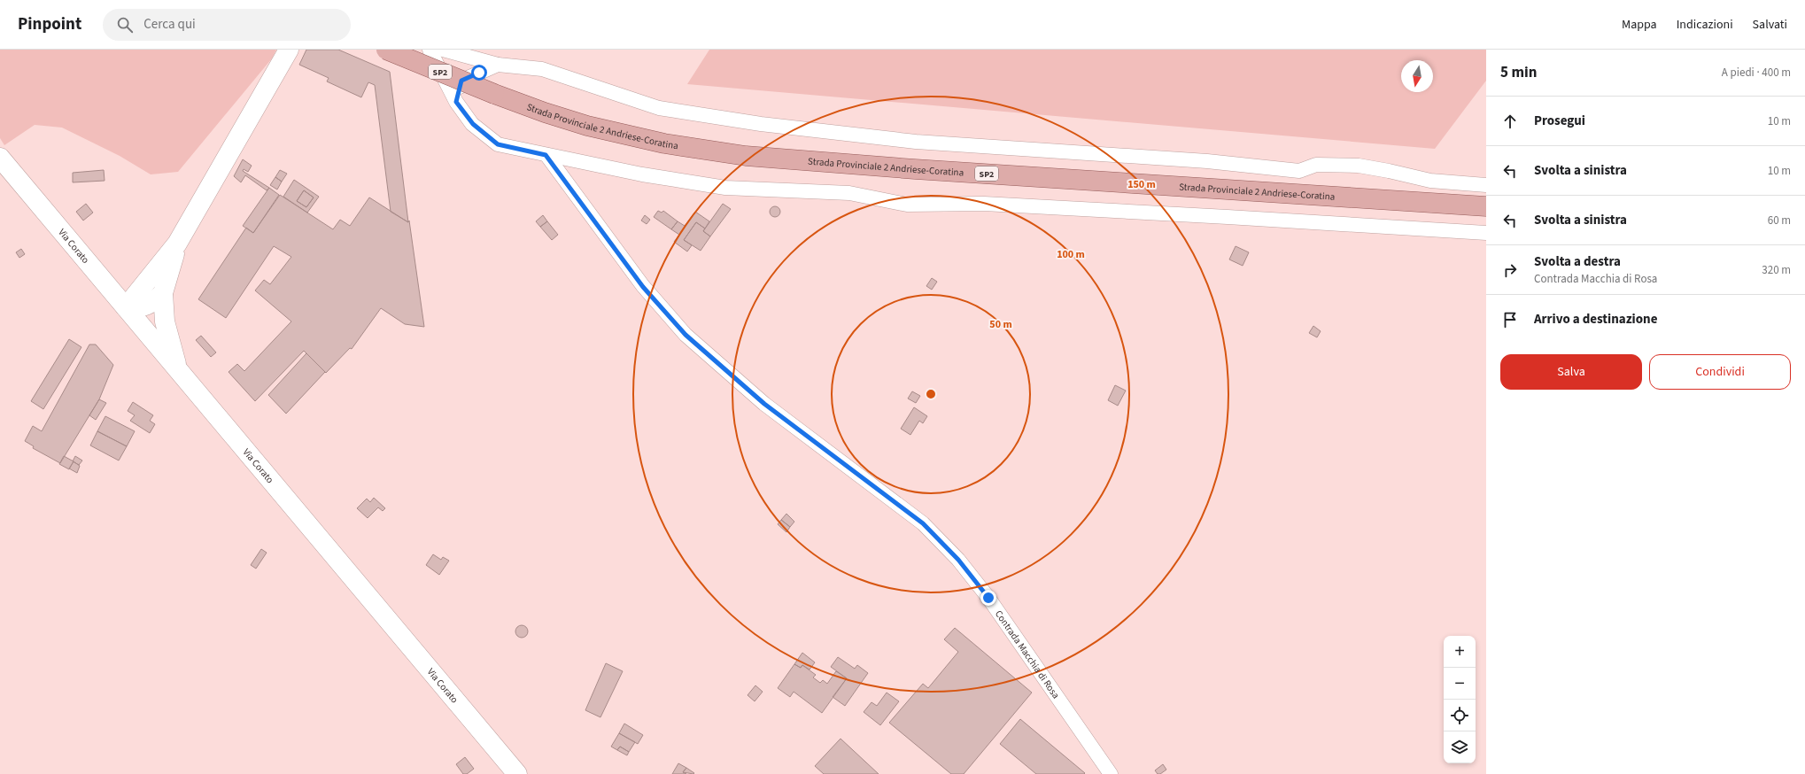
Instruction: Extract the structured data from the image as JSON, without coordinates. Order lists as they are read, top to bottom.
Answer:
{
  "streets": {
    "main road": ["SP2", "Strada Provinciale 2 Andriese-Coratina", "Via Corato"],
    "street": ["Contrada Macchia di Rosa"]
  },
  "north": "bottom",
  "page": {
    "header": "Pinpoint",
    "search": "Cerca qui",
    "nav": ["Mappa", "Indicazioni", "Salvati"],
    "heading": ["5 min", "A piedi · 400 m"],
    "list": [
      ["Prosegui", "10 m"],
      ["Svolta a sinistra", "10 m"],
      ["Svolta a sinistra", "60 m"],
      ["Svolta a destra", "Contrada Macchia di Rosa", "320 m"],
      "Arrivo a destinazione"
    ],
    "buttons": ["Salva", "Condividi"],
    "map_buttons": ["+", "−"]
  },
  "rings": ["150 m", "100 m", "50 m"]
}
